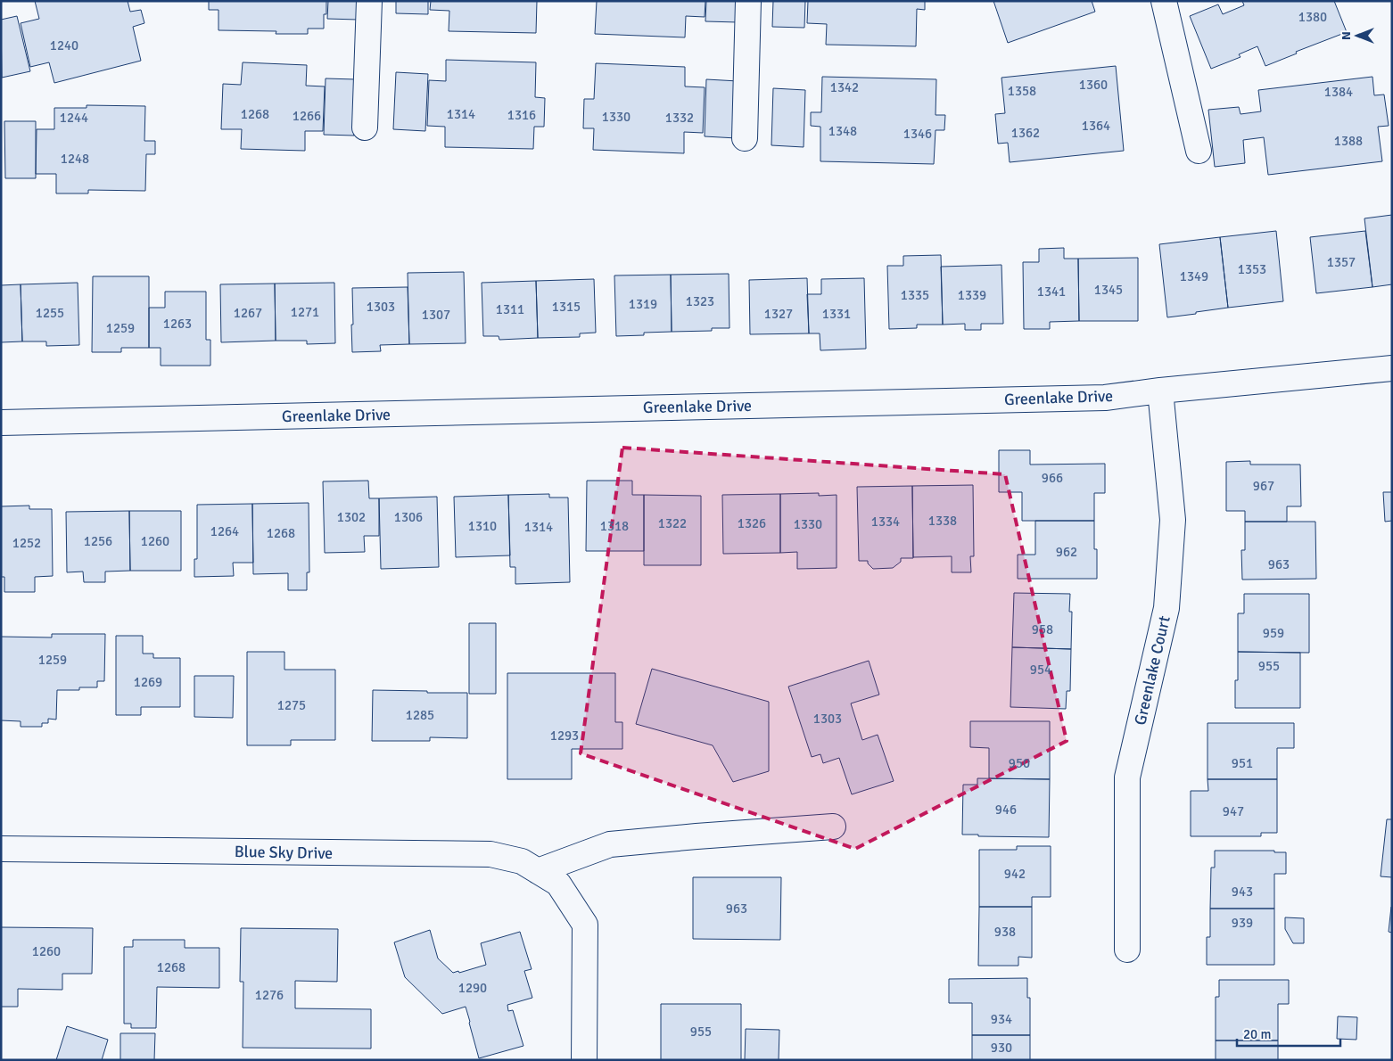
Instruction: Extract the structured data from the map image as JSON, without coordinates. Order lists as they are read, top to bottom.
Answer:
{
  "streets": {
    "street": ["Greenlake Drive", "Greenlake Court", "Blue Sky Drive"]
  },
  "crossings": [
    ["Greenlake Drive", "Greenlake Court"]
  ],
  "house_numbers": [
    "1380",
    "1240",
    "1360",
    "1342",
    "1358",
    "1384",
    "1268",
    "1314",
    "1316",
    "1266",
    "1330",
    "1244",
    "1332",
    "1364",
    "1348",
    "1362",
    "1346",
    "1388",
    "1248",
    "1357",
    "1353",
    "1349",
    "1345",
    "1341",
    "1335",
    "1339",
    "1323",
    "1319",
    "1303",
    "1315",
    "1311",
    "1271",
    "1255",
    "1267",
    "1327",
    "1331",
    "1307",
    "1263",
    "1259",
    "966",
    "967",
    "1302",
    "1306",
    "1338",
    "1334",
    "1322",
    "1326",
    "1330",
    "1310",
    "1318",
    "1314",
    "1264",
    "1268",
    "1256",
    "1260",
    "1252",
    "962",
    "963",
    "958",
    "959",
    "1259",
    "955",
    "954",
    "1269",
    "1275",
    "1285",
    "1303",
    "1293",
    "950",
    "951",
    "946",
    "947",
    "942",
    "943",
    "963",
    "939",
    "938",
    "1260",
    "1268",
    "1290",
    "1276",
    "934",
    "955",
    "930"
  ],
  "scale_bar": "20 m",
  "north": "left"
}
